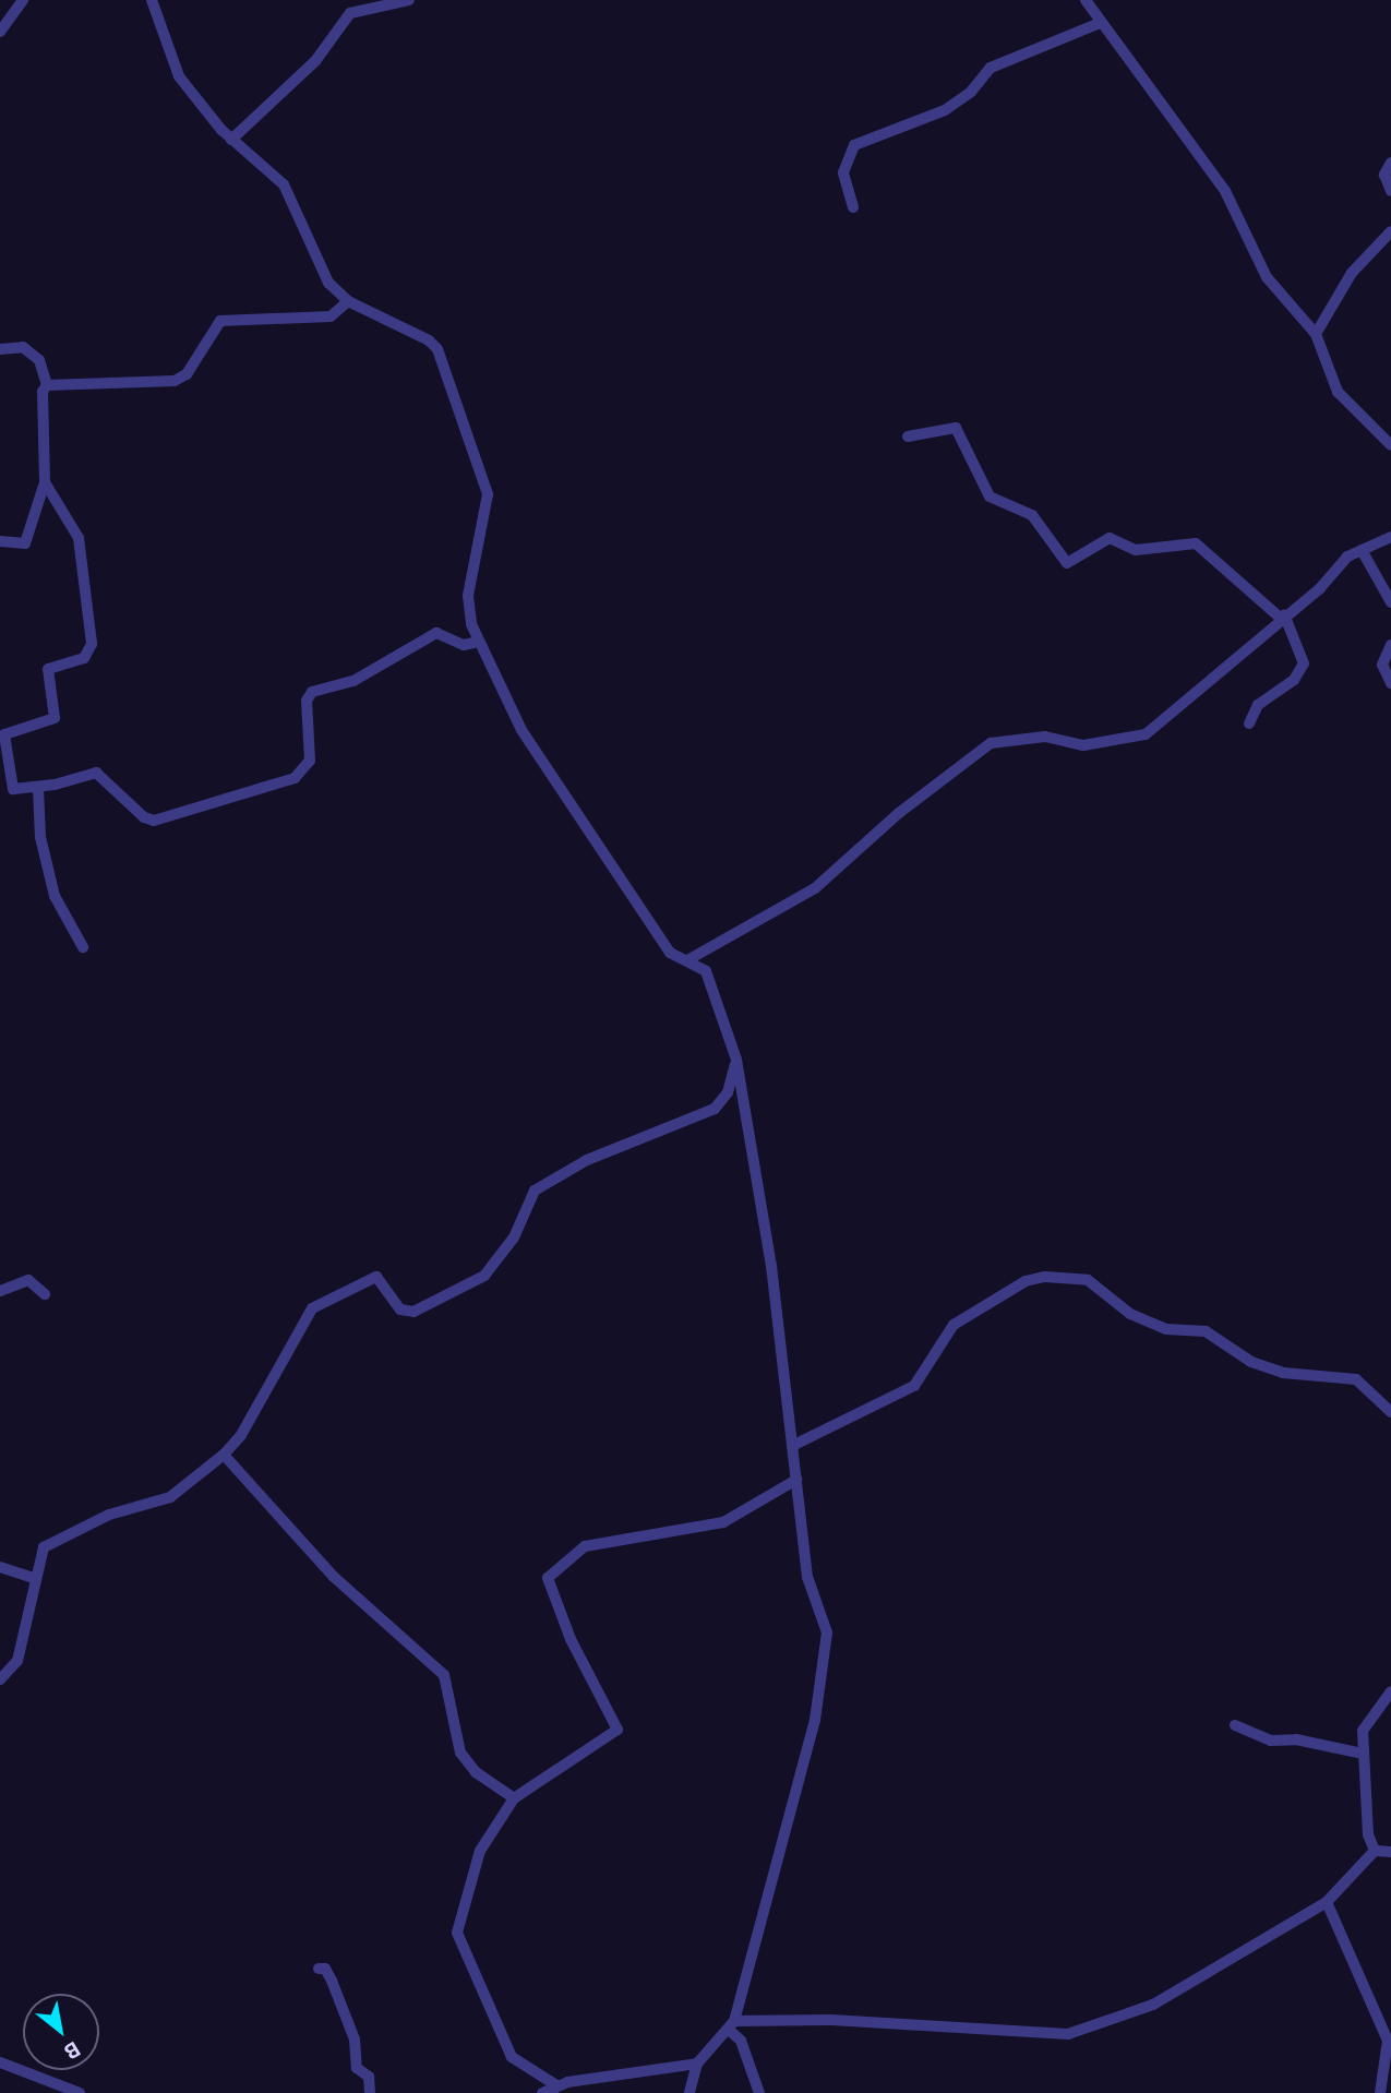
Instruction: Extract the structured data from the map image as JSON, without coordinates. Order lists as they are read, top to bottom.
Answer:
{
  "north": "bottom right"
}
